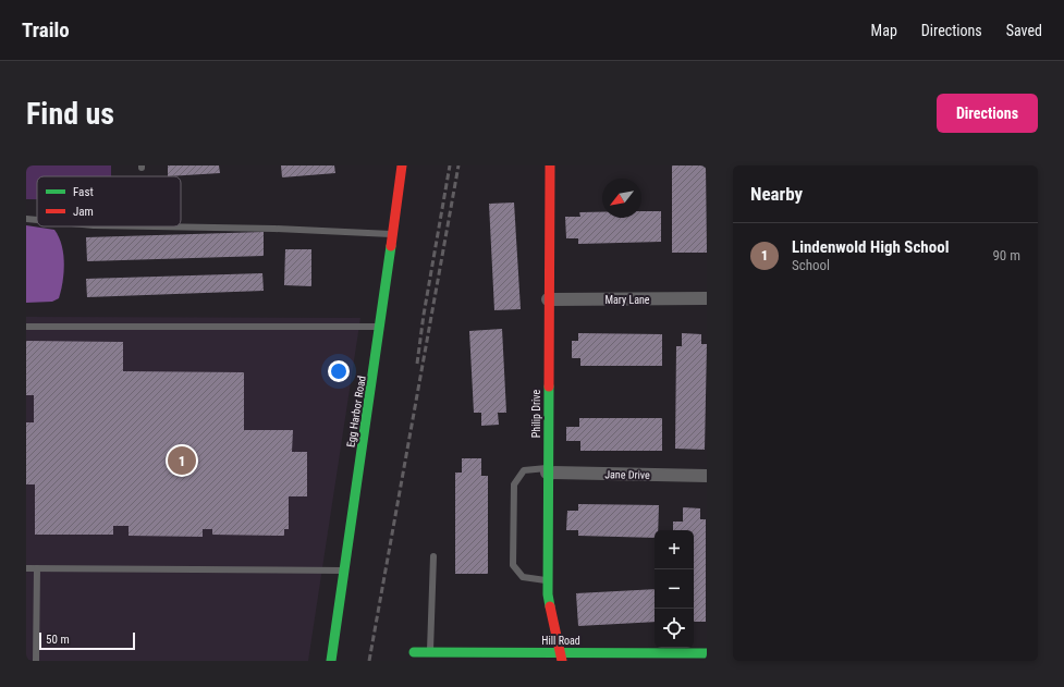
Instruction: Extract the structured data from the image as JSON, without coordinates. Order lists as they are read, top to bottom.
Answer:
{
  "streets": {
    "street": [
      "Mary Lane",
      "Egg Harbor Road",
      "Philip Drive",
      "Jane Drive",
      "Hill Road"
    ]
  },
  "crossings": [
    ["Mary Lane", "Philip Drive"],
    ["Philip Drive", "Jane Drive"],
    ["Philip Drive", "Hill Road"]
  ],
  "legend": ["Fast", "Jam"],
  "scale_bar": "50 m",
  "north": "bottom left",
  "page": {
    "header": "Trailo",
    "nav": ["Map", "Directions", "Saved"],
    "buttons": "Directions",
    "title": "Find us",
    "heading": "Nearby",
    "list": [
      {
        "mark": "1",
        "name": "Lindenwold High School",
        "note": "School",
        "value": "90 m"
      }
    ],
    "pins": "1",
    "map_buttons": ["+", "−"],
    "scale": "50 m"
  }
}
